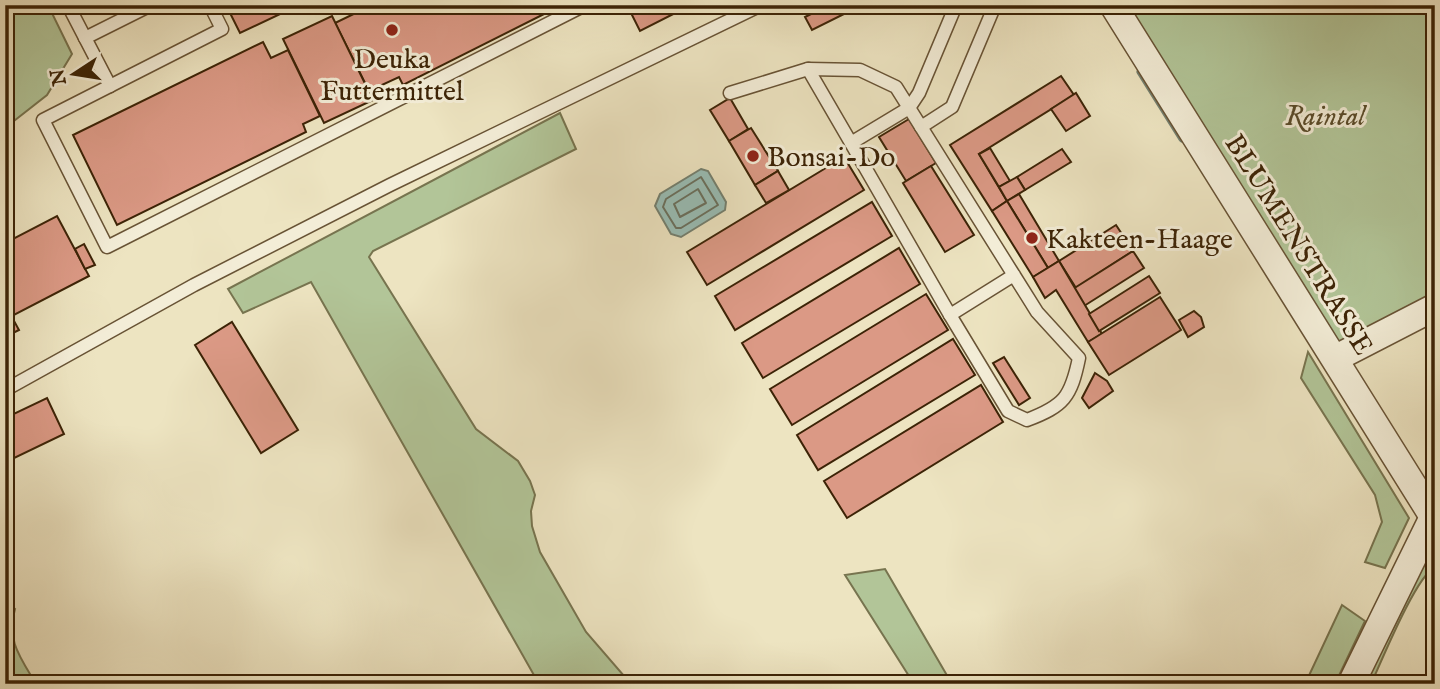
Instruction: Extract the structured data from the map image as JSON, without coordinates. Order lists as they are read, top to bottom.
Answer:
{
  "streets": {
    "street": ["BLUMENSTRASSE"]
  },
  "parks": ["Raintal"],
  "places": ["Deuka Futtermittel", "Bonsai-Do", "Kakteen-Haage"],
  "north": "left"
}
